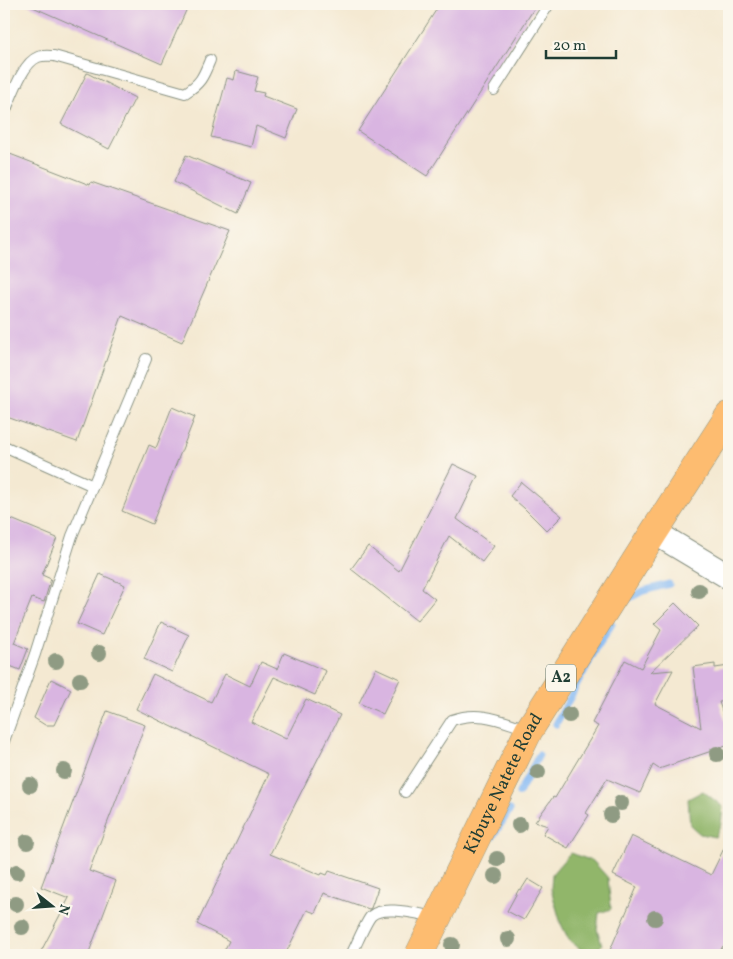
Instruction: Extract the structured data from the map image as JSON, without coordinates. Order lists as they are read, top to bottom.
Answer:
{
  "streets": {
    "main road": ["A2", "Kibuye Natete Road"]
  },
  "scale_bar": "20 m",
  "north": "right"
}
